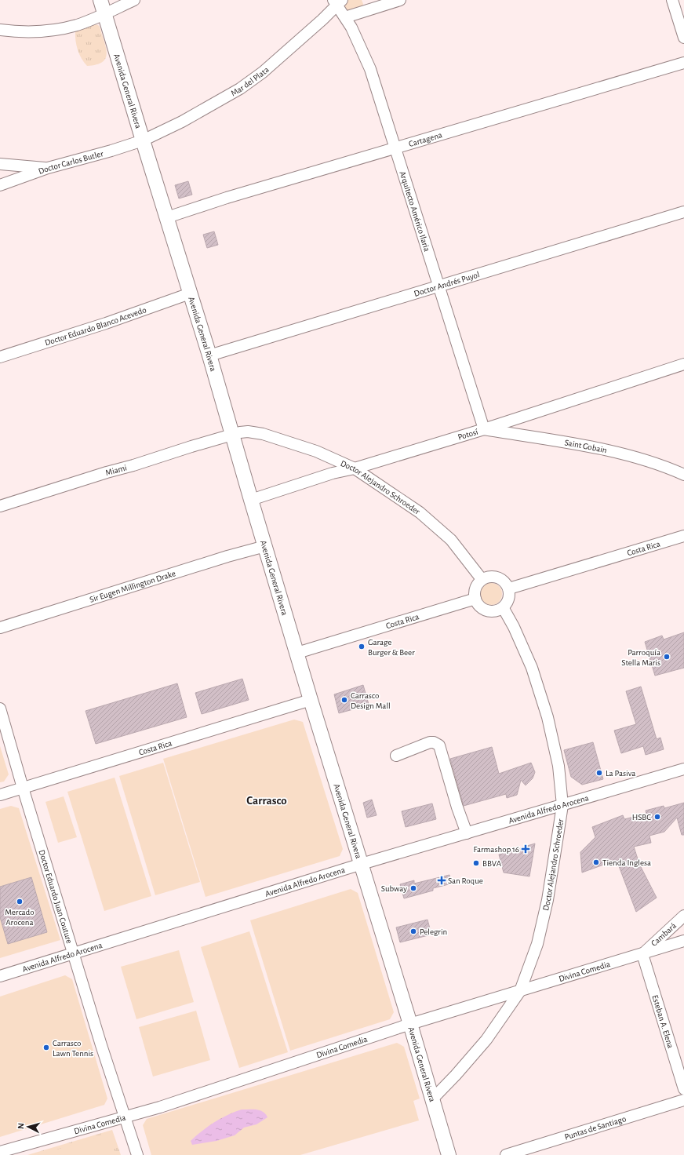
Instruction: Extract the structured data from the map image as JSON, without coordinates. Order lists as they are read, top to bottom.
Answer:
{
  "streets": {
    "main road": ["Avenida General Rivera"],
    "street": [
      "Mar del Plata",
      "Cartagena",
      "Doctor Carlos Butler",
      "Arquitecto Américo Ilaria",
      "Doctor Andrés Puyol",
      "Doctor Eduardo Blanco Acevedo",
      "Potosí",
      "Saint Gobain",
      "Miami",
      "Doctor Alejandro Schroeder",
      "Costa Rica",
      "Sir Eugen Millington Drake",
      "Avenida Alfredo Arocena",
      "Doctor Eduardo Juan Couture",
      "Cambará",
      "Divina Comedia",
      "Esteban A. Elena",
      "Puntas de Santiago"
    ]
  },
  "crossings": [
    ["Mar del Plata", "Avenida General Rivera"],
    ["Mar del Plata", "Doctor Carlos Butler"],
    ["Mar del Plata", "Arquitecto Américo Ilaria"],
    ["Avenida General Rivera", "Cartagena"],
    ["Avenida General Rivera", "Doctor Carlos Butler"],
    ["Avenida General Rivera", "Doctor Andrés Puyol"],
    ["Avenida General Rivera", "Doctor Eduardo Blanco Acevedo"],
    ["Avenida General Rivera", "Potosí"],
    ["Avenida General Rivera", "Miami"],
    ["Avenida General Rivera", "Doctor Alejandro Schroeder"],
    ["Avenida General Rivera", "Costa Rica"],
    ["Avenida General Rivera", "Sir Eugen Millington Drake"],
    ["Avenida General Rivera", "Avenida Alfredo Arocena"],
    ["Avenida General Rivera", "Divina Comedia"],
    ["Cartagena", "Arquitecto Américo Ilaria"],
    ["Arquitecto Américo Ilaria", "Doctor Andrés Puyol"],
    ["Arquitecto Américo Ilaria", "Potosí"],
    ["Arquitecto Américo Ilaria", "Saint Gobain"],
    ["Potosí", "Saint Gobain"],
    ["Potosí", "Doctor Alejandro Schroeder"],
    ["Miami", "Doctor Alejandro Schroeder"],
    ["Doctor Alejandro Schroeder", "Costa Rica"],
    ["Doctor Alejandro Schroeder", "Avenida Alfredo Arocena"],
    ["Doctor Alejandro Schroeder", "Divina Comedia"],
    ["Costa Rica", "Doctor Eduardo Juan Couture"],
    ["Avenida Alfredo Arocena", "Doctor Eduardo Juan Couture"],
    ["Doctor Eduardo Juan Couture", "Divina Comedia"],
    ["Cambará", "Divina Comedia"],
    ["Cambará", "Esteban A. Elena"],
    ["Divina Comedia", "Esteban A. Elena"]
  ],
  "districts": ["Carrasco"],
  "places": {
    "other": [
      "Garage Burger & Beer",
      "Parroquía Stella Maris",
      "Carrasco Design Mall",
      "La Pasiva",
      "HSBC",
      "Tienda Inglesa",
      "BBVA",
      "Subway",
      "Mercado Arocena",
      "Pelegrin",
      "Carrasco Lawn Tennis"
    ],
    "health": ["Farmashop 16", "San Roque"]
  },
  "north": "left"
}
